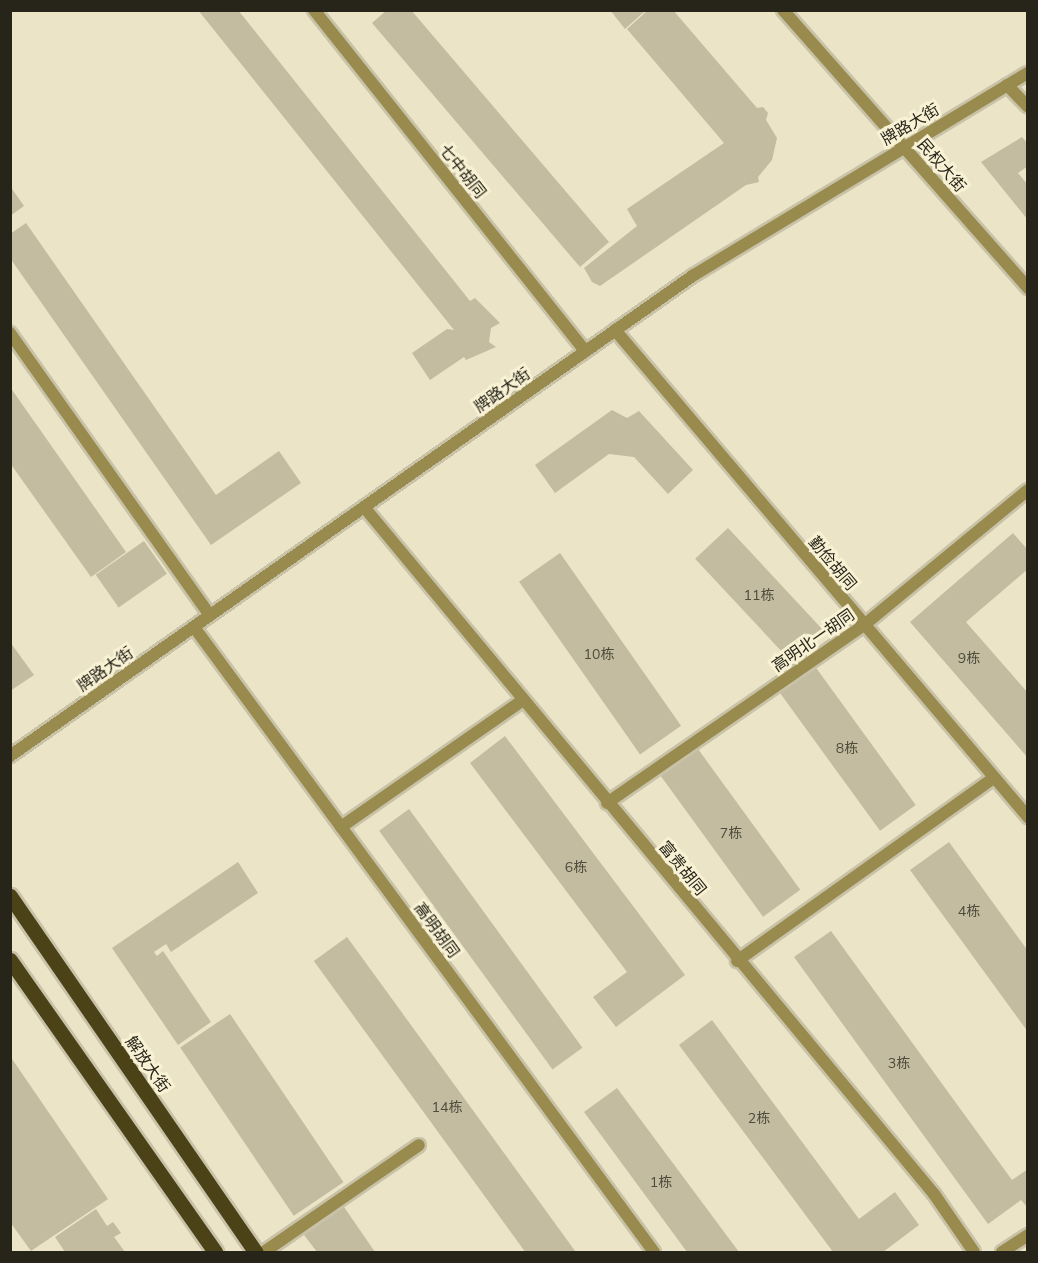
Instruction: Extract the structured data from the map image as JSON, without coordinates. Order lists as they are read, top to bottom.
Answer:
{
  "streets": {
    "main road": ["解放大街"],
    "street": [
      "牌路大街",
      "民权大街",
      "七中胡同",
      "勤俭胡同",
      "高明北一胡同",
      "富贵胡同",
      "高明胡同"
    ]
  },
  "crossings": [
    ["牌路大街", "民权大街"],
    ["牌路大街", "七中胡同"],
    ["牌路大街", "勤俭胡同"],
    ["牌路大街", "富贵胡同"],
    ["牌路大街", "高明胡同"],
    ["勤俭胡同", "高明北一胡同"],
    ["高明北一胡同", "富贵胡同"]
  ],
  "house_numbers": [
    "11栋",
    "10栋",
    "9栋",
    "8栋",
    "7栋",
    "6栋",
    "4栋",
    "3栋",
    "14栋",
    "2栋",
    "1栋"
  ]
}
